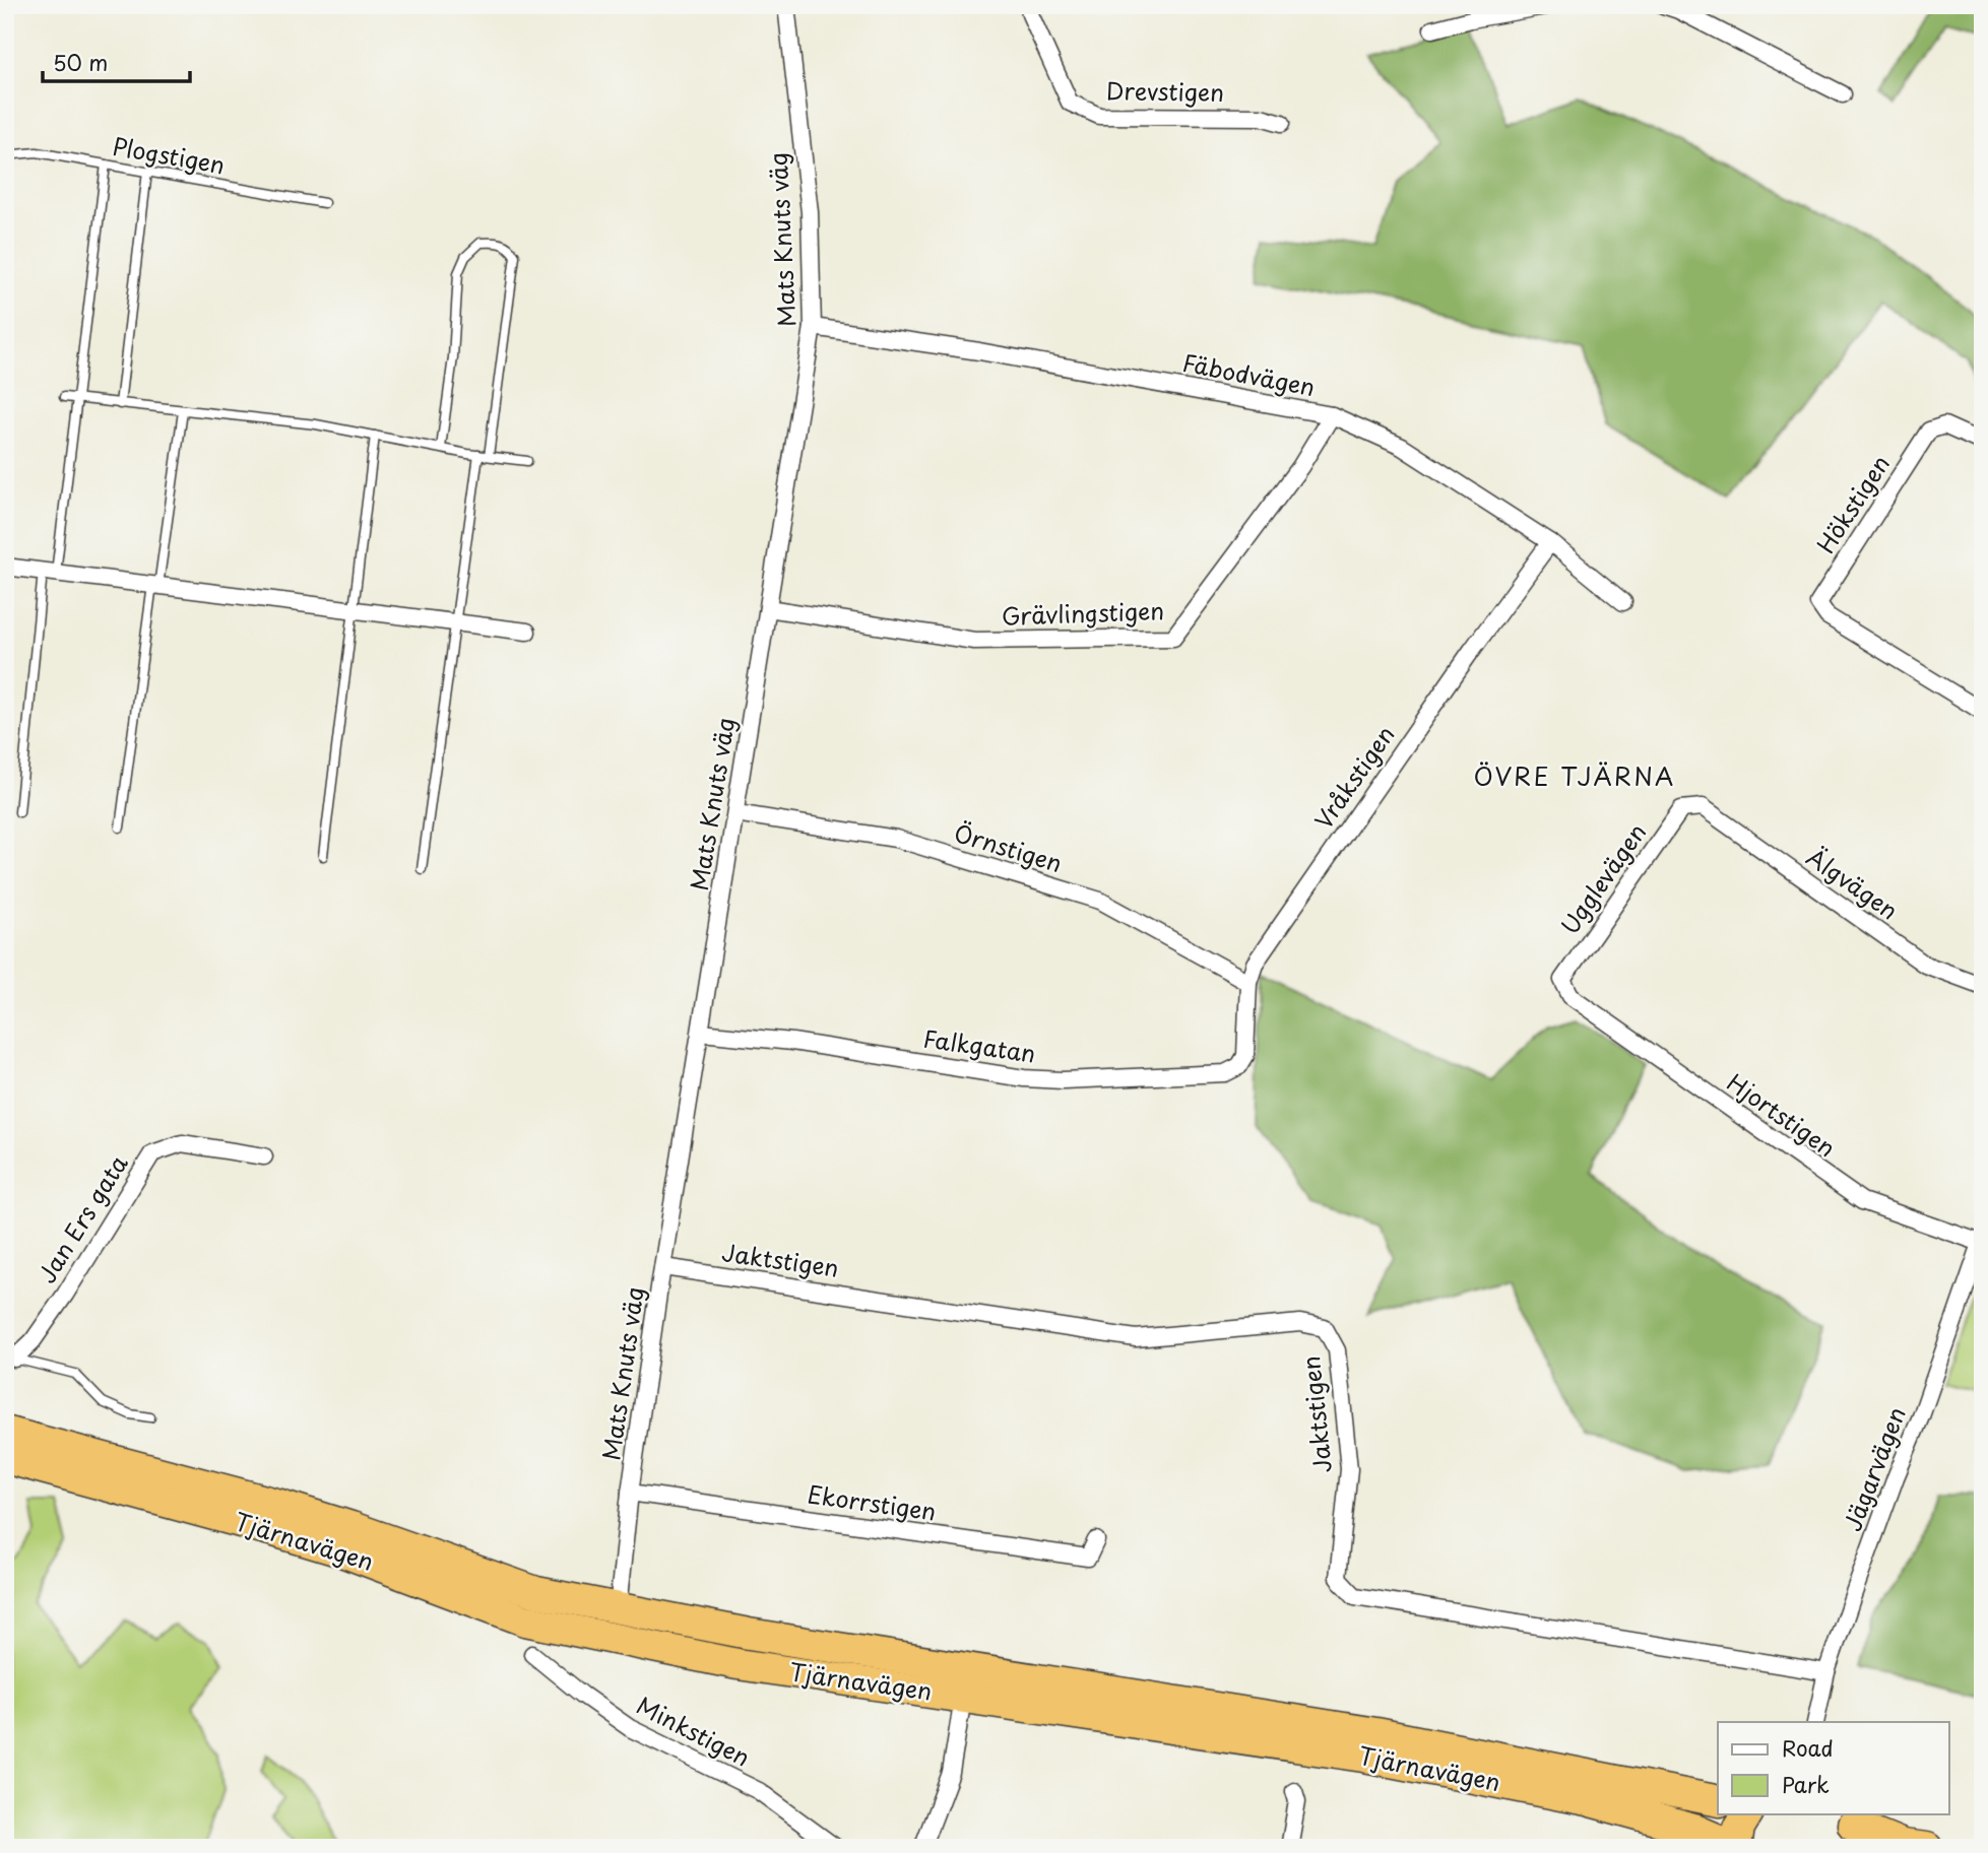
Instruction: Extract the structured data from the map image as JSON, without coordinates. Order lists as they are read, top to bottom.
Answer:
{
  "streets": {
    "highway": ["Tjärnavägen"],
    "street": [
      "Drevstigen",
      "Mats Knuts väg",
      "Fäbodvägen",
      "Hökstigen",
      "Grävlingstigen",
      "Vråkstigen",
      "Örnstigen",
      "Ugglevägen",
      "Älgvägen",
      "Falkgatan",
      "Hjortstigen",
      "Jan Ers gata",
      "Jaktstigen",
      "Jägarvägen",
      "Ekorrstigen",
      "Minkstigen"
    ],
    "lane": ["Plogstigen"]
  },
  "crossings": [
    ["Mats Knuts väg", "Fäbodvägen"],
    ["Mats Knuts väg", "Grävlingstigen"],
    ["Mats Knuts väg", "Örnstigen"],
    ["Mats Knuts väg", "Falkgatan"],
    ["Mats Knuts väg", "Jaktstigen"],
    ["Mats Knuts väg", "Ekorrstigen"],
    ["Mats Knuts väg", "Tjärnavägen"],
    ["Fäbodvägen", "Grävlingstigen"],
    ["Fäbodvägen", "Vråkstigen"],
    ["Vråkstigen", "Örnstigen"],
    ["Vråkstigen", "Falkgatan"],
    ["Ugglevägen", "Älgvägen"],
    ["Ugglevägen", "Hjortstigen"],
    ["Hjortstigen", "Jägarvägen"],
    ["Jaktstigen", "Jägarvägen"]
  ],
  "districts": ["ÖVRE TJÄRNA"],
  "legend": ["Road", "Park"],
  "scale_bar": "50 m"
}
